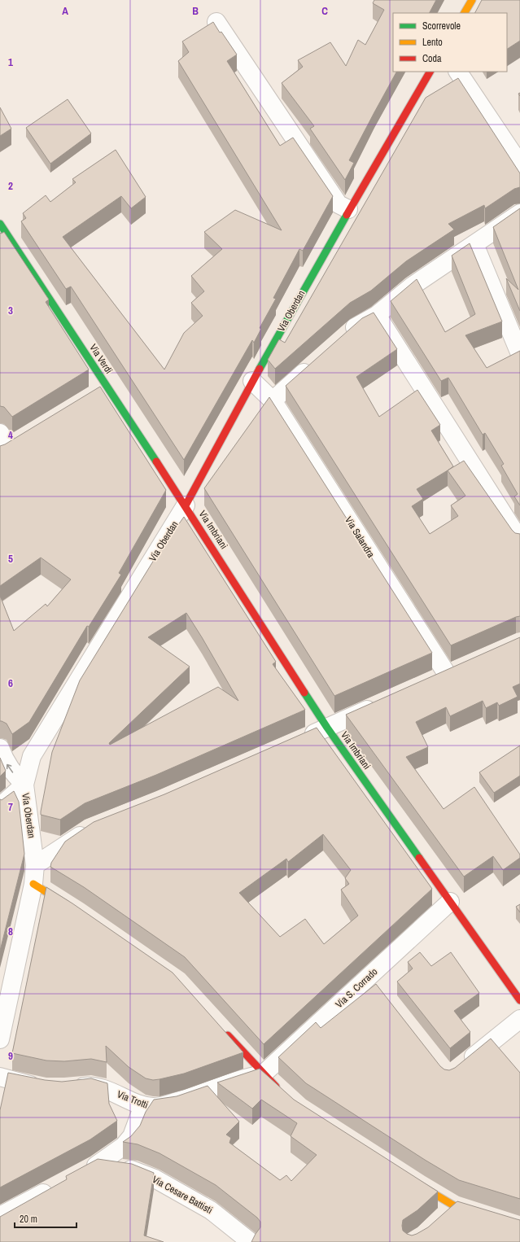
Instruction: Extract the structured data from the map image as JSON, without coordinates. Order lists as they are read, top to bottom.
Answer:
{
  "streets": {
    "street": [
      "Via Oberdan",
      "Via Verdi",
      "Via Imbriani",
      "Via Salandra",
      "Via S. Corrado",
      "Via Trotti",
      "Via Cesare Battisti"
    ]
  },
  "crossings": [
    ["Via Oberdan", "Via Verdi"],
    ["Via Oberdan", "Via Imbriani"],
    ["Via Oberdan", "Via Salandra"],
    ["Via Verdi", "Via Imbriani"],
    ["Via Imbriani", "Via S. Corrado"],
    ["Via S. Corrado", "Via Trotti"]
  ],
  "legend": ["Scorrevole", "Lento", "Coda"],
  "scale_bar": "20 m",
  "grid": {
    "columns": ["A", "B", "C"],
    "rows": [
      "1",
      "2",
      "3",
      "4",
      "5",
      "6",
      "7",
      "8",
      "9"
    ]
  }
}
